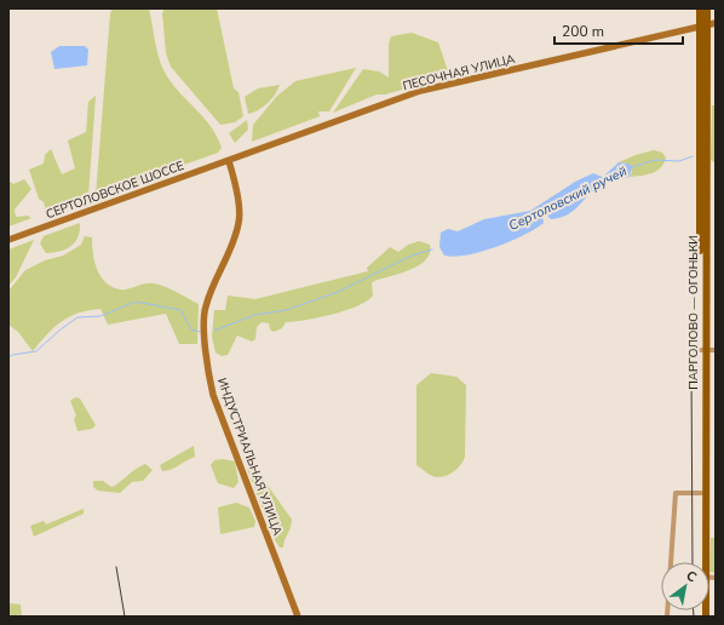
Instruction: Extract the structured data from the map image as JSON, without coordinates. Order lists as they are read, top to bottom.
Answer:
{
  "streets": {
    "main road": [
      "ПЕСОЧНАЯ УЛИЦА",
      "СЕРТОЛОВСКОЕ ШОССЕ",
      "ПАРГОЛОВО — ОГОНЬКИ",
      "ИНДУСТРИАЛЬНАЯ УЛИЦА"
    ]
  },
  "crossings": [
    ["ПЕСОЧНАЯ УЛИЦА", "СЕРТОЛОВСКОЕ ШОССЕ"],
    ["ПЕСОЧНАЯ УЛИЦА", "ПАРГОЛОВО — ОГОНЬКИ"],
    ["ПЕСОЧНАЯ УЛИЦА", "ИНДУСТРИАЛЬНАЯ УЛИЦА"],
    ["СЕРТОЛОВСКОЕ ШОССЕ", "ИНДУСТРИАЛЬНАЯ УЛИЦА"]
  ],
  "water": ["Сертоловский ручей"],
  "scale_bar": "200 m",
  "north": "top right"
}
